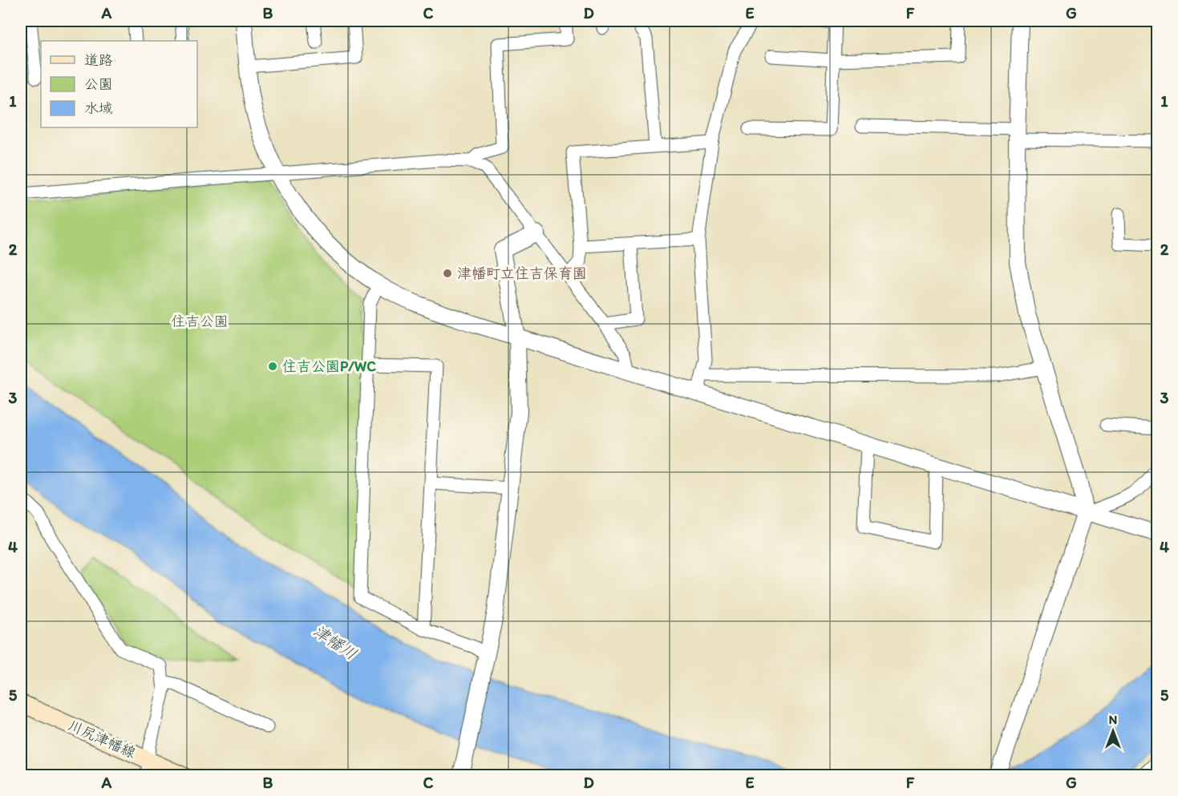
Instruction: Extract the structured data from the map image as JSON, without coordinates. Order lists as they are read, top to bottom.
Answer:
{
  "streets": {
    "main road": ["川尻津幡線"]
  },
  "water": ["津幡川"],
  "parks": ["住吉公園"],
  "places": ["津幡町立住吉保育園", "住吉公園P/WC"],
  "legend": ["道路", "公園", "水域"],
  "north": "top",
  "grid": {
    "columns": [
      "A",
      "B",
      "C",
      "D",
      "E",
      "F",
      "G"
    ],
    "rows": [
      "1",
      "2",
      "3",
      "4",
      "5"
    ]
  }
}
